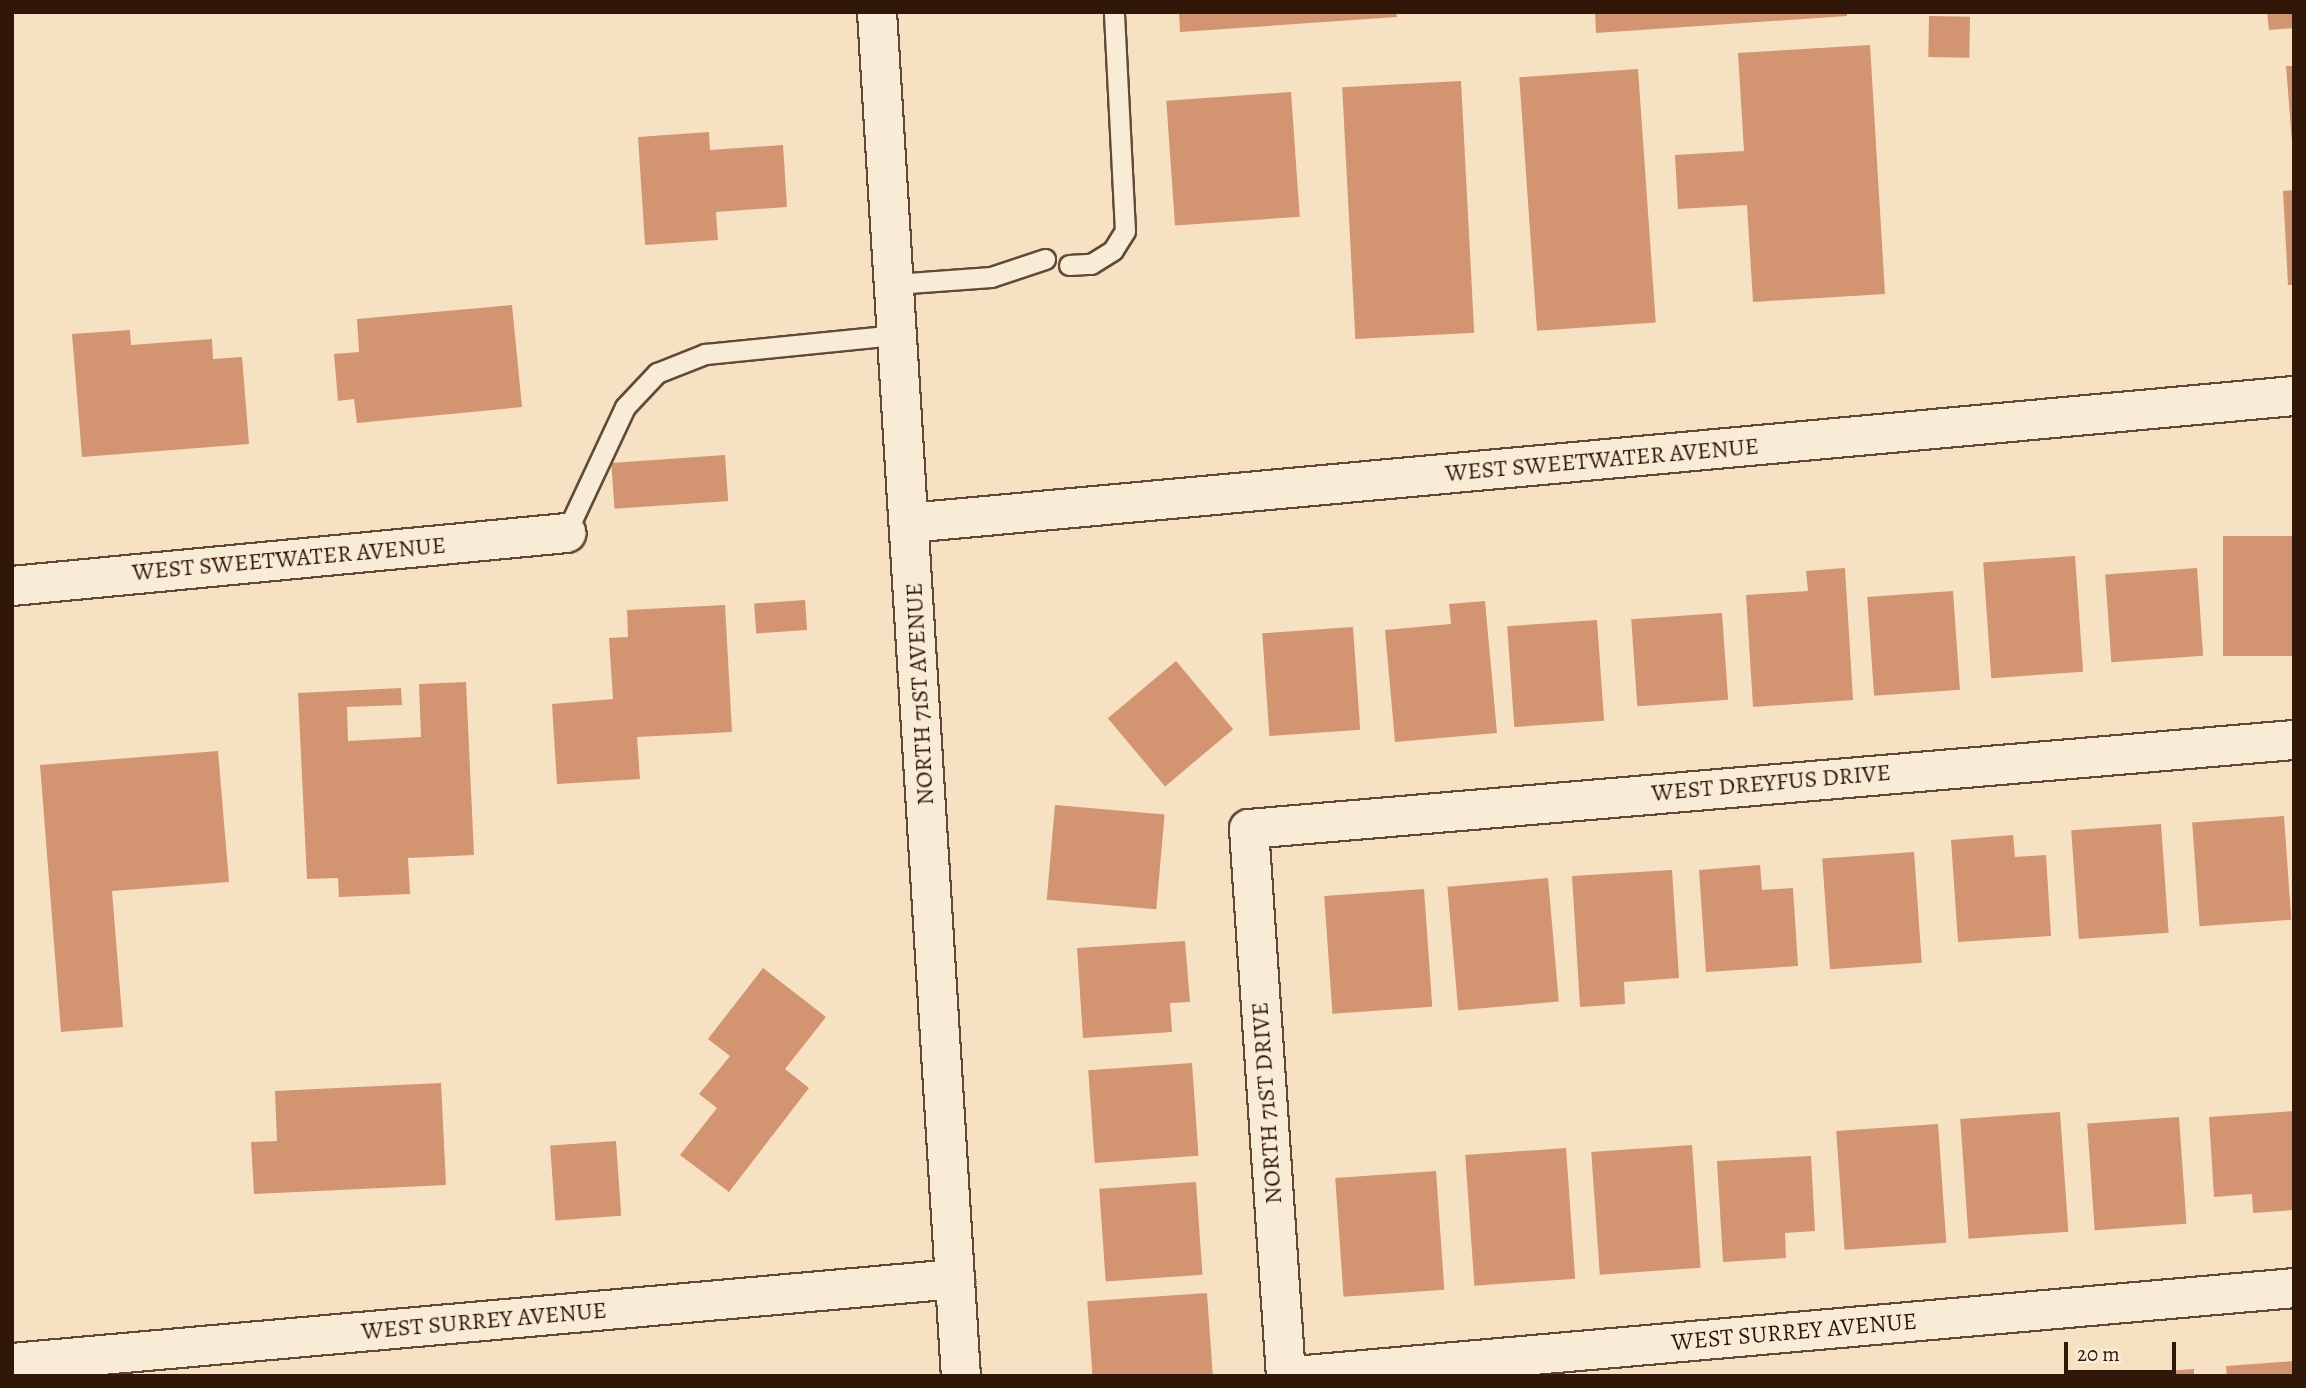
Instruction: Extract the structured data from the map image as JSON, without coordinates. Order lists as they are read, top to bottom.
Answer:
{
  "streets": {
    "street": [
      "WEST SWEETWATER AVENUE",
      "NORTH 71ST AVENUE",
      "WEST DREYFUS DRIVE",
      "NORTH 71ST DRIVE",
      "WEST SURREY AVENUE"
    ]
  },
  "crossings": [
    ["WEST SWEETWATER AVENUE", "NORTH 71ST AVENUE"],
    ["NORTH 71ST AVENUE", "WEST SURREY AVENUE"],
    ["WEST DREYFUS DRIVE", "NORTH 71ST DRIVE"]
  ],
  "scale_bar": "20 m"
}
